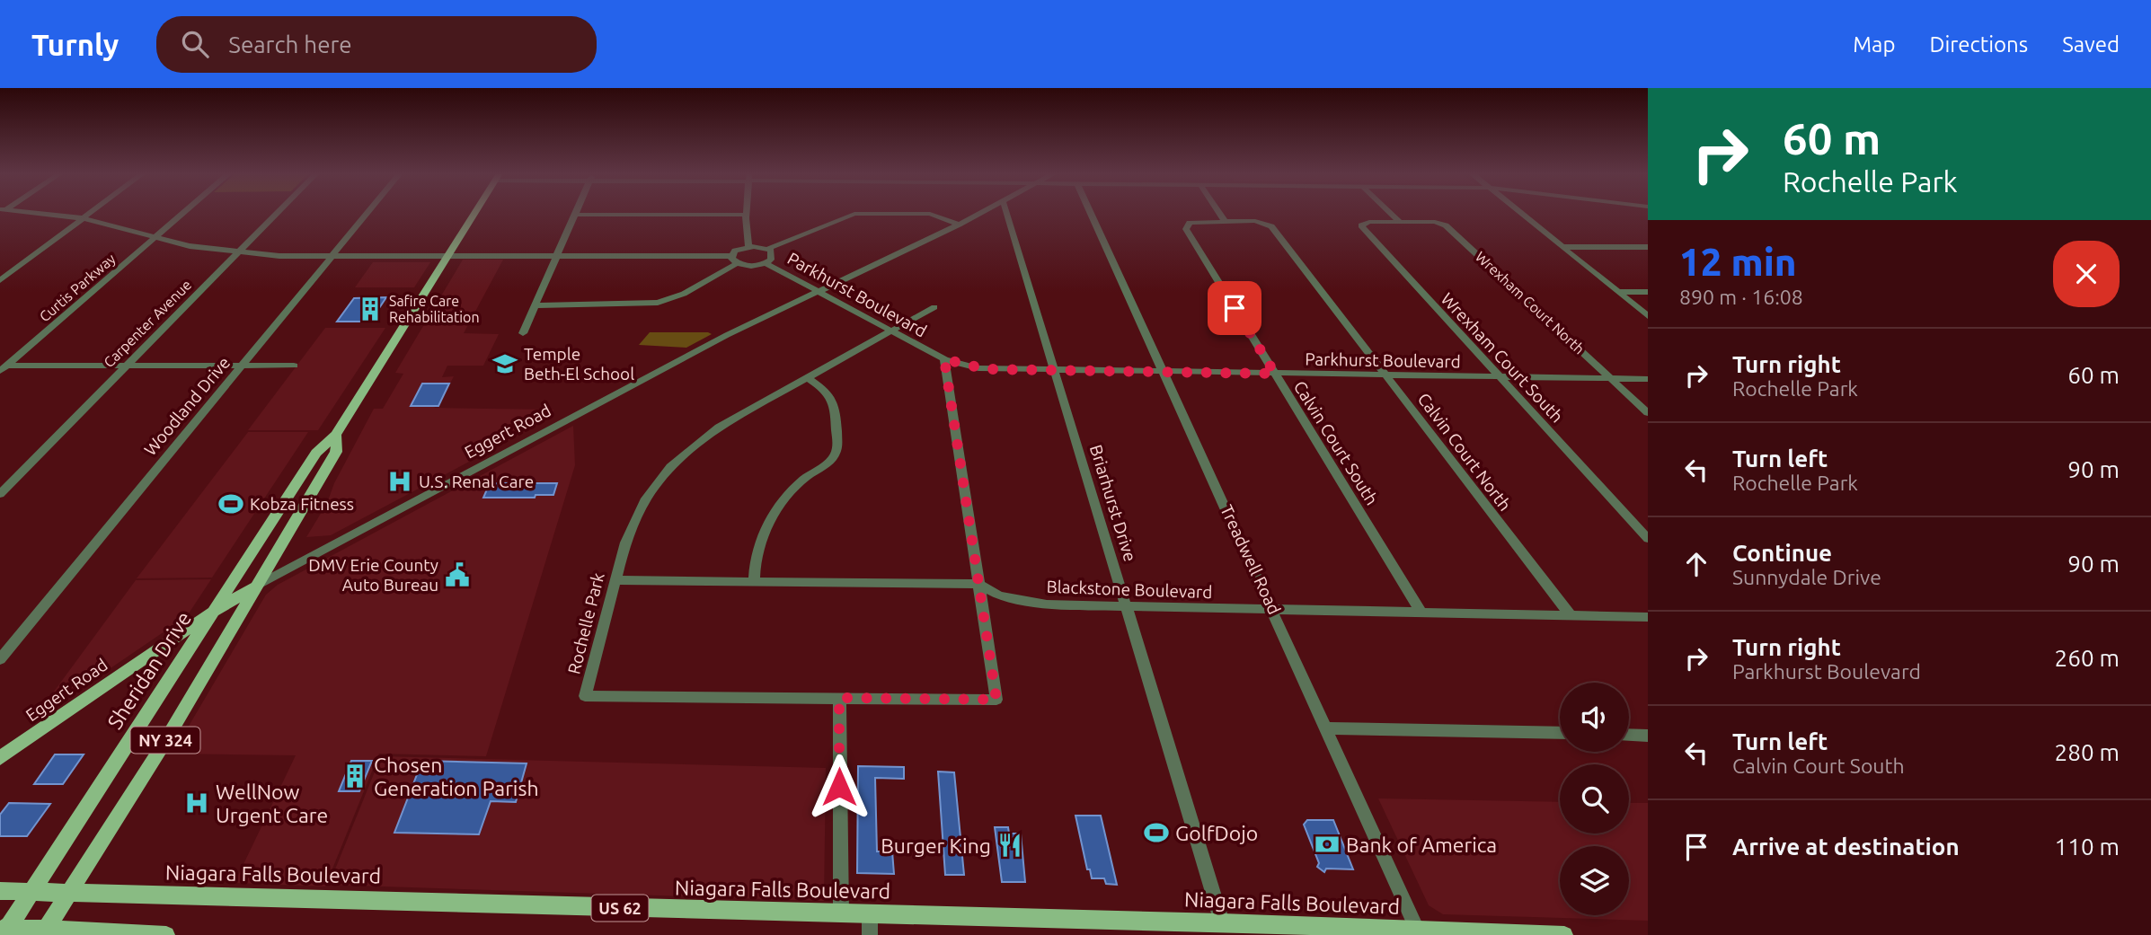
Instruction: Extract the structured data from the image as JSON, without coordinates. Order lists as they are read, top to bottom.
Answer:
{
  "streets": {
    "main road": [
      "Eggert Road",
      "Sheridan Drive",
      "NY 324",
      "Niagara Falls Boulevard",
      "US 62"
    ],
    "street": [
      "Curtis Parkway",
      "Parkhurst Boulevard",
      "Wrexham Court North",
      "Carpenter Avenue",
      "Wrexham Court South",
      "Woodland Drive",
      "Calvin Court South",
      "Calvin Court North",
      "Briarhurst Drive",
      "Treadwell Road",
      "Blackstone Boulevard",
      "Rochelle Park"
    ]
  },
  "crossings": [
    ["Parkhurst Boulevard", "Wrexham Court North"],
    ["Parkhurst Boulevard", "Wrexham Court South"],
    ["Parkhurst Boulevard", "Eggert Road"],
    ["Parkhurst Boulevard", "Calvin Court South"],
    ["Parkhurst Boulevard", "Calvin Court North"],
    ["Parkhurst Boulevard", "Briarhurst Drive"],
    ["Parkhurst Boulevard", "Treadwell Road"],
    ["Parkhurst Boulevard", "Rochelle Park"],
    ["Wrexham Court North", "Wrexham Court South"],
    ["Eggert Road", "Sheridan Drive"],
    ["Calvin Court South", "Calvin Court North"],
    ["Calvin Court South", "Blackstone Boulevard"],
    ["Calvin Court North", "Blackstone Boulevard"],
    ["Briarhurst Drive", "Blackstone Boulevard"],
    ["Briarhurst Drive", "Niagara Falls Boulevard"],
    ["Treadwell Road", "Blackstone Boulevard"],
    ["Treadwell Road", "Niagara Falls Boulevard"],
    ["Blackstone Boulevard", "Rochelle Park"],
    ["Sheridan Drive", "Niagara Falls Boulevard"]
  ],
  "places": {
    "building": ["Safire Care Rehabilitation", "Chosen Generation Parish"],
    "school or university": ["Temple Beth-El School"],
    "hospital": ["U.S. Renal Care", "WellNow Urgent Care"],
    "sports": ["Kobza Fitness", "GolfDojo"],
    "public building": ["DMV Erie County Auto Bureau"],
    "bank": ["Bank of America"],
    "restaurant": ["Burger King"]
  },
  "page": {
    "header": "Turnly",
    "search": "Search here",
    "nav": ["Map", "Directions", "Saved"],
    "turn": ["60 m", "Rochelle Park"],
    "heading": ["12 min", "890 m · 16:08"],
    "list": [
      {
        "name": "Turn right",
        "note": "Rochelle Park",
        "value": "60 m"
      },
      {
        "name": "Turn left",
        "note": "Rochelle Park",
        "value": "90 m"
      },
      {
        "name": "Continue",
        "note": "Sunnydale Drive",
        "value": "90 m"
      },
      {
        "name": "Turn right",
        "note": "Parkhurst Boulevard",
        "value": "260 m"
      },
      {
        "name": "Turn left",
        "note": "Calvin Court South",
        "value": "280 m"
      },
      {
        "name": "Arrive at destination",
        "value": "110 m"
      }
    ]
  }
}
